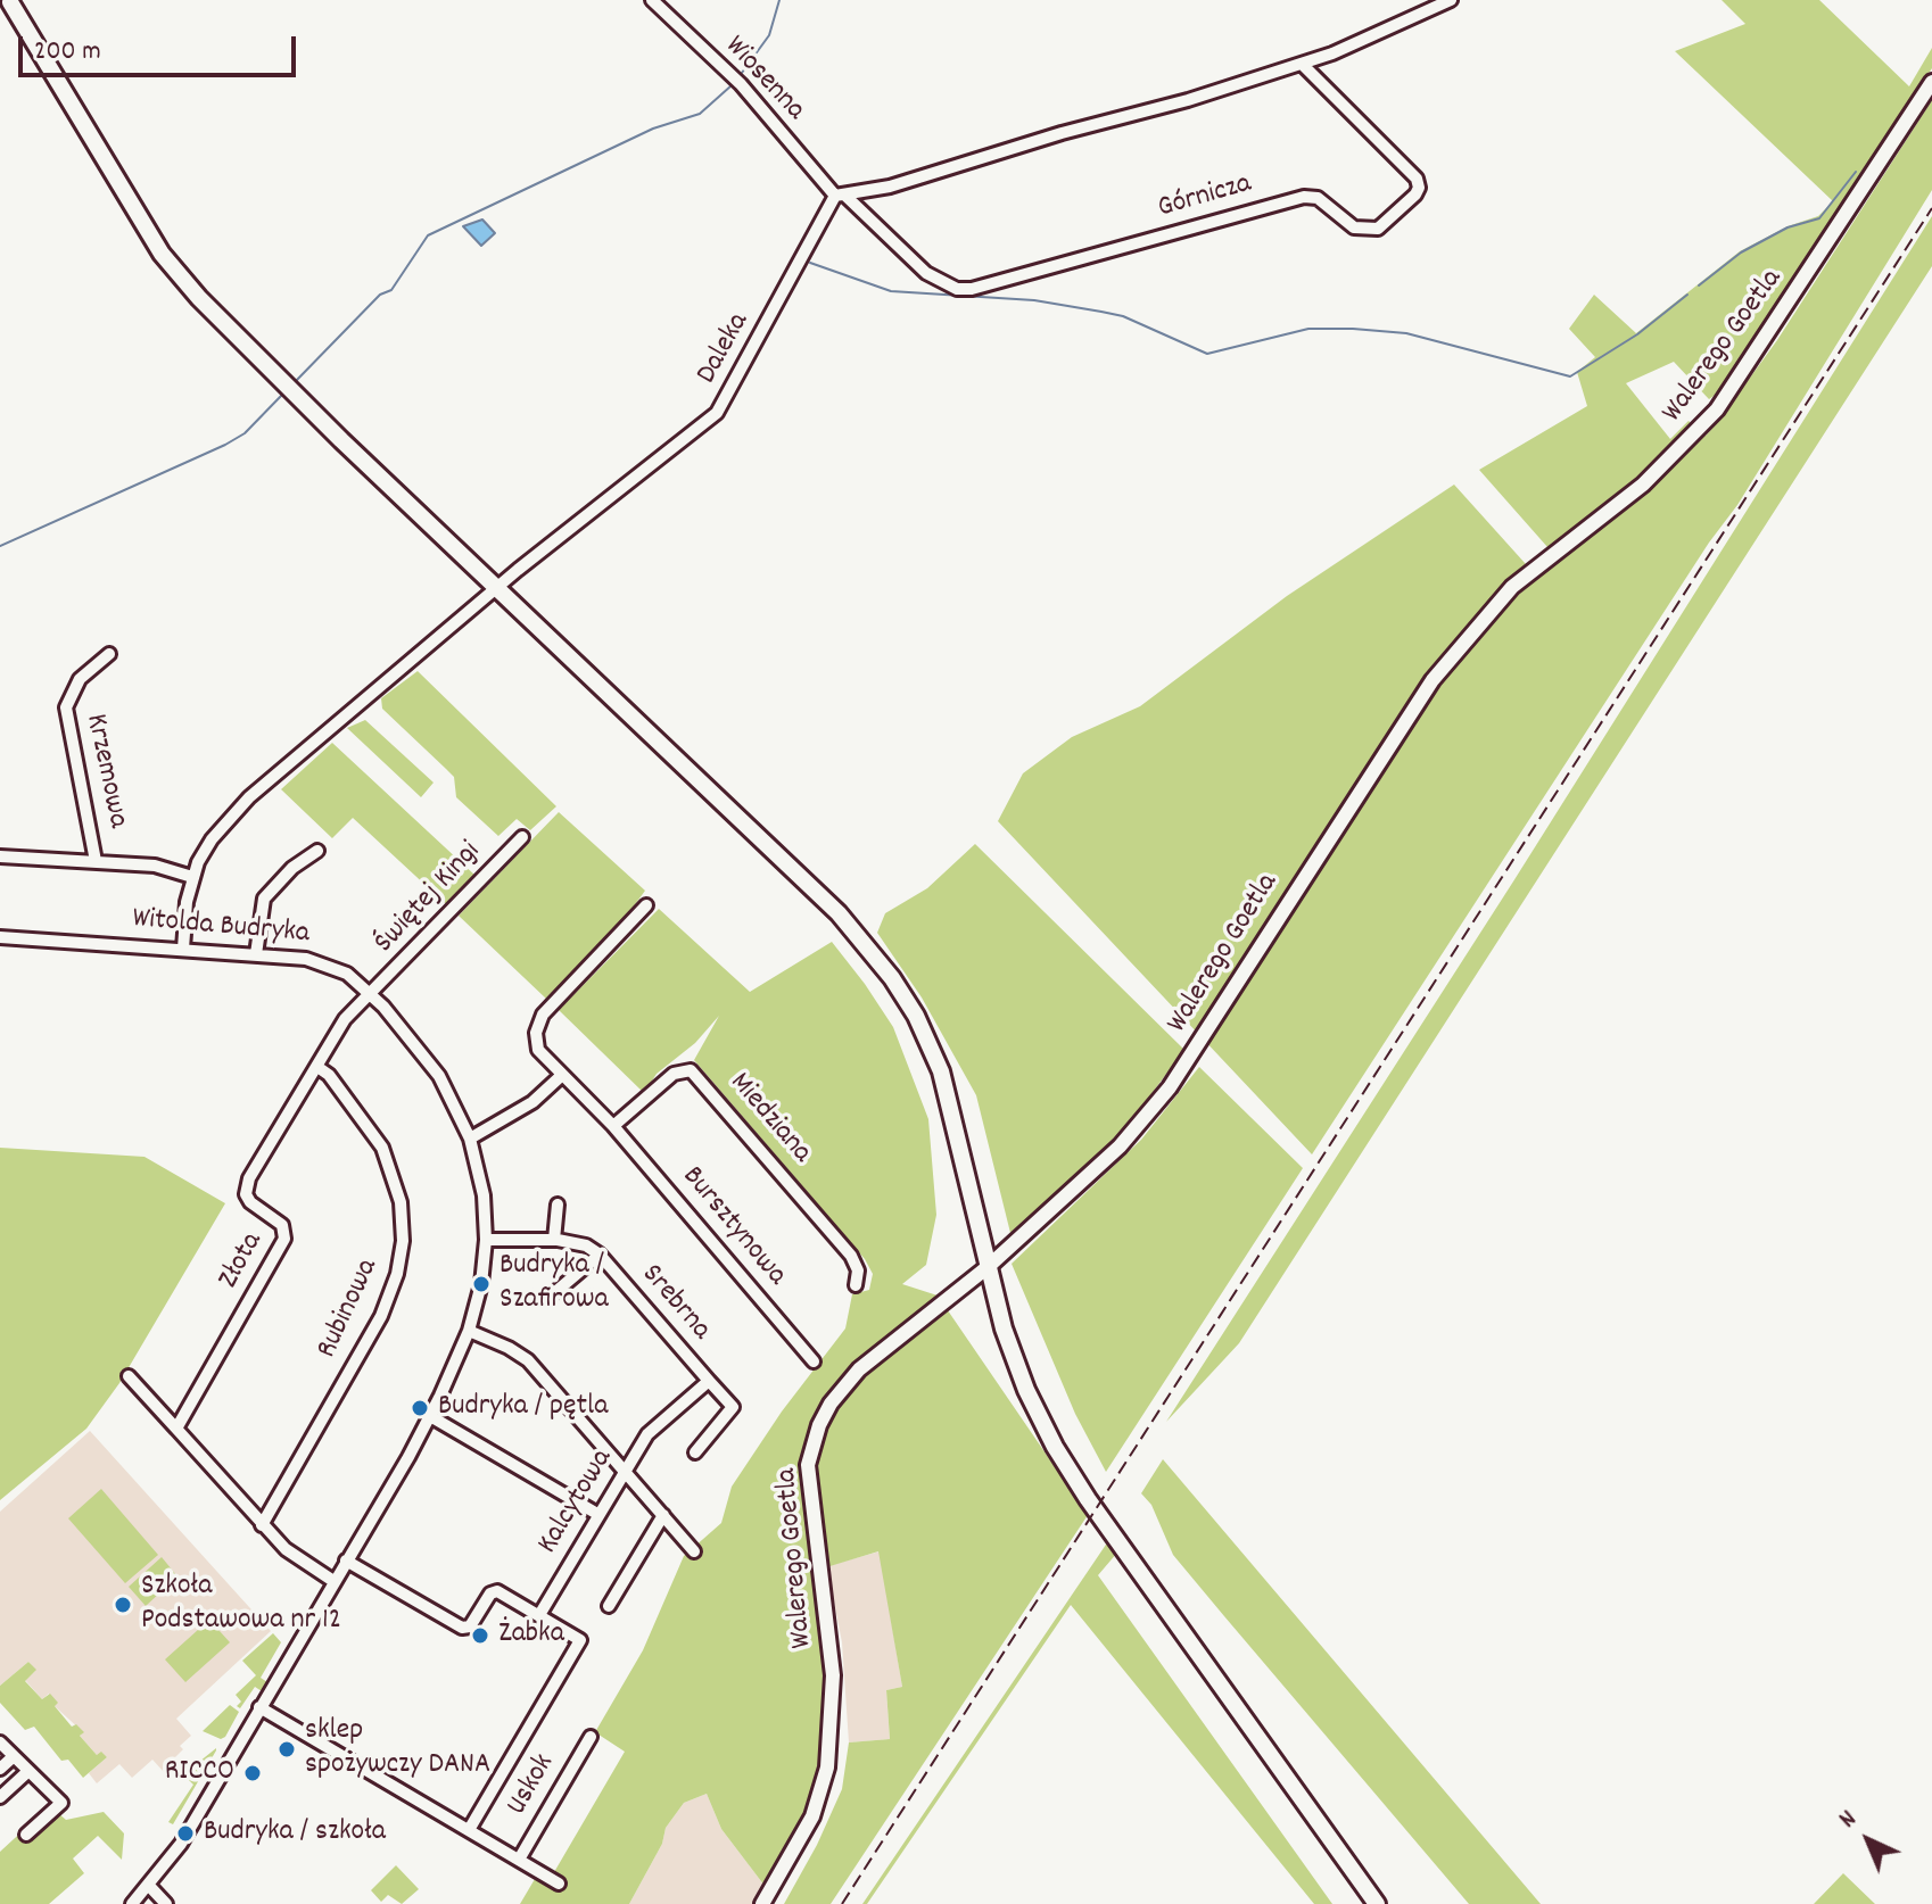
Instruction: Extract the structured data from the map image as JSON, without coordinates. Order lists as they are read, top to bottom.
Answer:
{
  "streets": {
    "street": [
      "Wiosenna",
      "Górnicza",
      "Walerego Goetla",
      "Daleka",
      "Krzemowa",
      "Świętej Kingi",
      "Witolda Budryka",
      "Miedziana",
      "Bursztynowa",
      "Złota",
      "Srebrna",
      "Rubinowa",
      "Kalcytowa",
      "Uskok"
    ]
  },
  "crossings": [
    ["Wiosenna", "Górnicza"],
    ["Wiosenna", "Daleka"],
    ["Górnicza", "Daleka"],
    ["Daleka", "Witolda Budryka"],
    ["Świętej Kingi", "Witolda Budryka"],
    ["Świętej Kingi", "Złota"],
    ["Witolda Budryka", "Złota"],
    ["Witolda Budryka", "Srebrna"],
    ["Miedziana", "Bursztynowa"],
    ["Złota", "Rubinowa"],
    ["Srebrna", "Kalcytowa"]
  ],
  "places": [
    "Budryka / Szafirowa",
    "Budryka / pętla",
    "Szkoła Podstawowa nr 12",
    "Żabka",
    "sklep spożywczy DANA",
    "RICCO",
    "Budryka / szkoła"
  ],
  "scale_bar": "200 m",
  "north": "top left"
}
